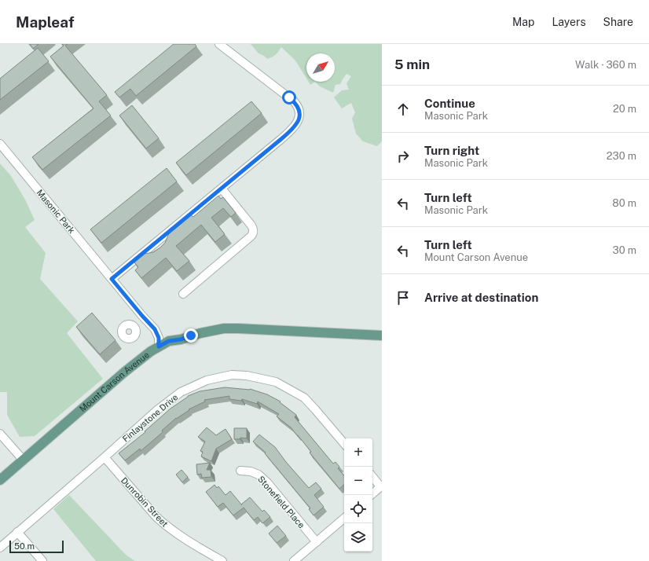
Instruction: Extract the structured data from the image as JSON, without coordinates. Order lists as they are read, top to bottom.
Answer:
{
  "streets": {
    "main road": ["Mount Carson Avenue"],
    "street": [
      "Masonic Park",
      "Finlaystone Drive",
      "Dunrobin Street",
      "Stonefield Place"
    ]
  },
  "crossings": [
    ["Masonic Park", "Mount Carson Avenue"],
    ["Finlaystone Drive", "Dunrobin Street"]
  ],
  "scale_bar": "50 m",
  "north": "top right",
  "page": {
    "header": "Mapleaf",
    "nav": ["Map", "Layers", "Share"],
    "heading": ["5 min", "Walk · 360 m"],
    "list": [
      ["Continue", "Masonic Park", "20 m"],
      ["Turn right", "Masonic Park", "230 m"],
      ["Turn left", "Masonic Park", "80 m"],
      ["Turn left", "Mount Carson Avenue", "30 m"],
      "Arrive at destination"
    ],
    "map_buttons": ["+", "−"],
    "scale": "50 m"
  }
}
